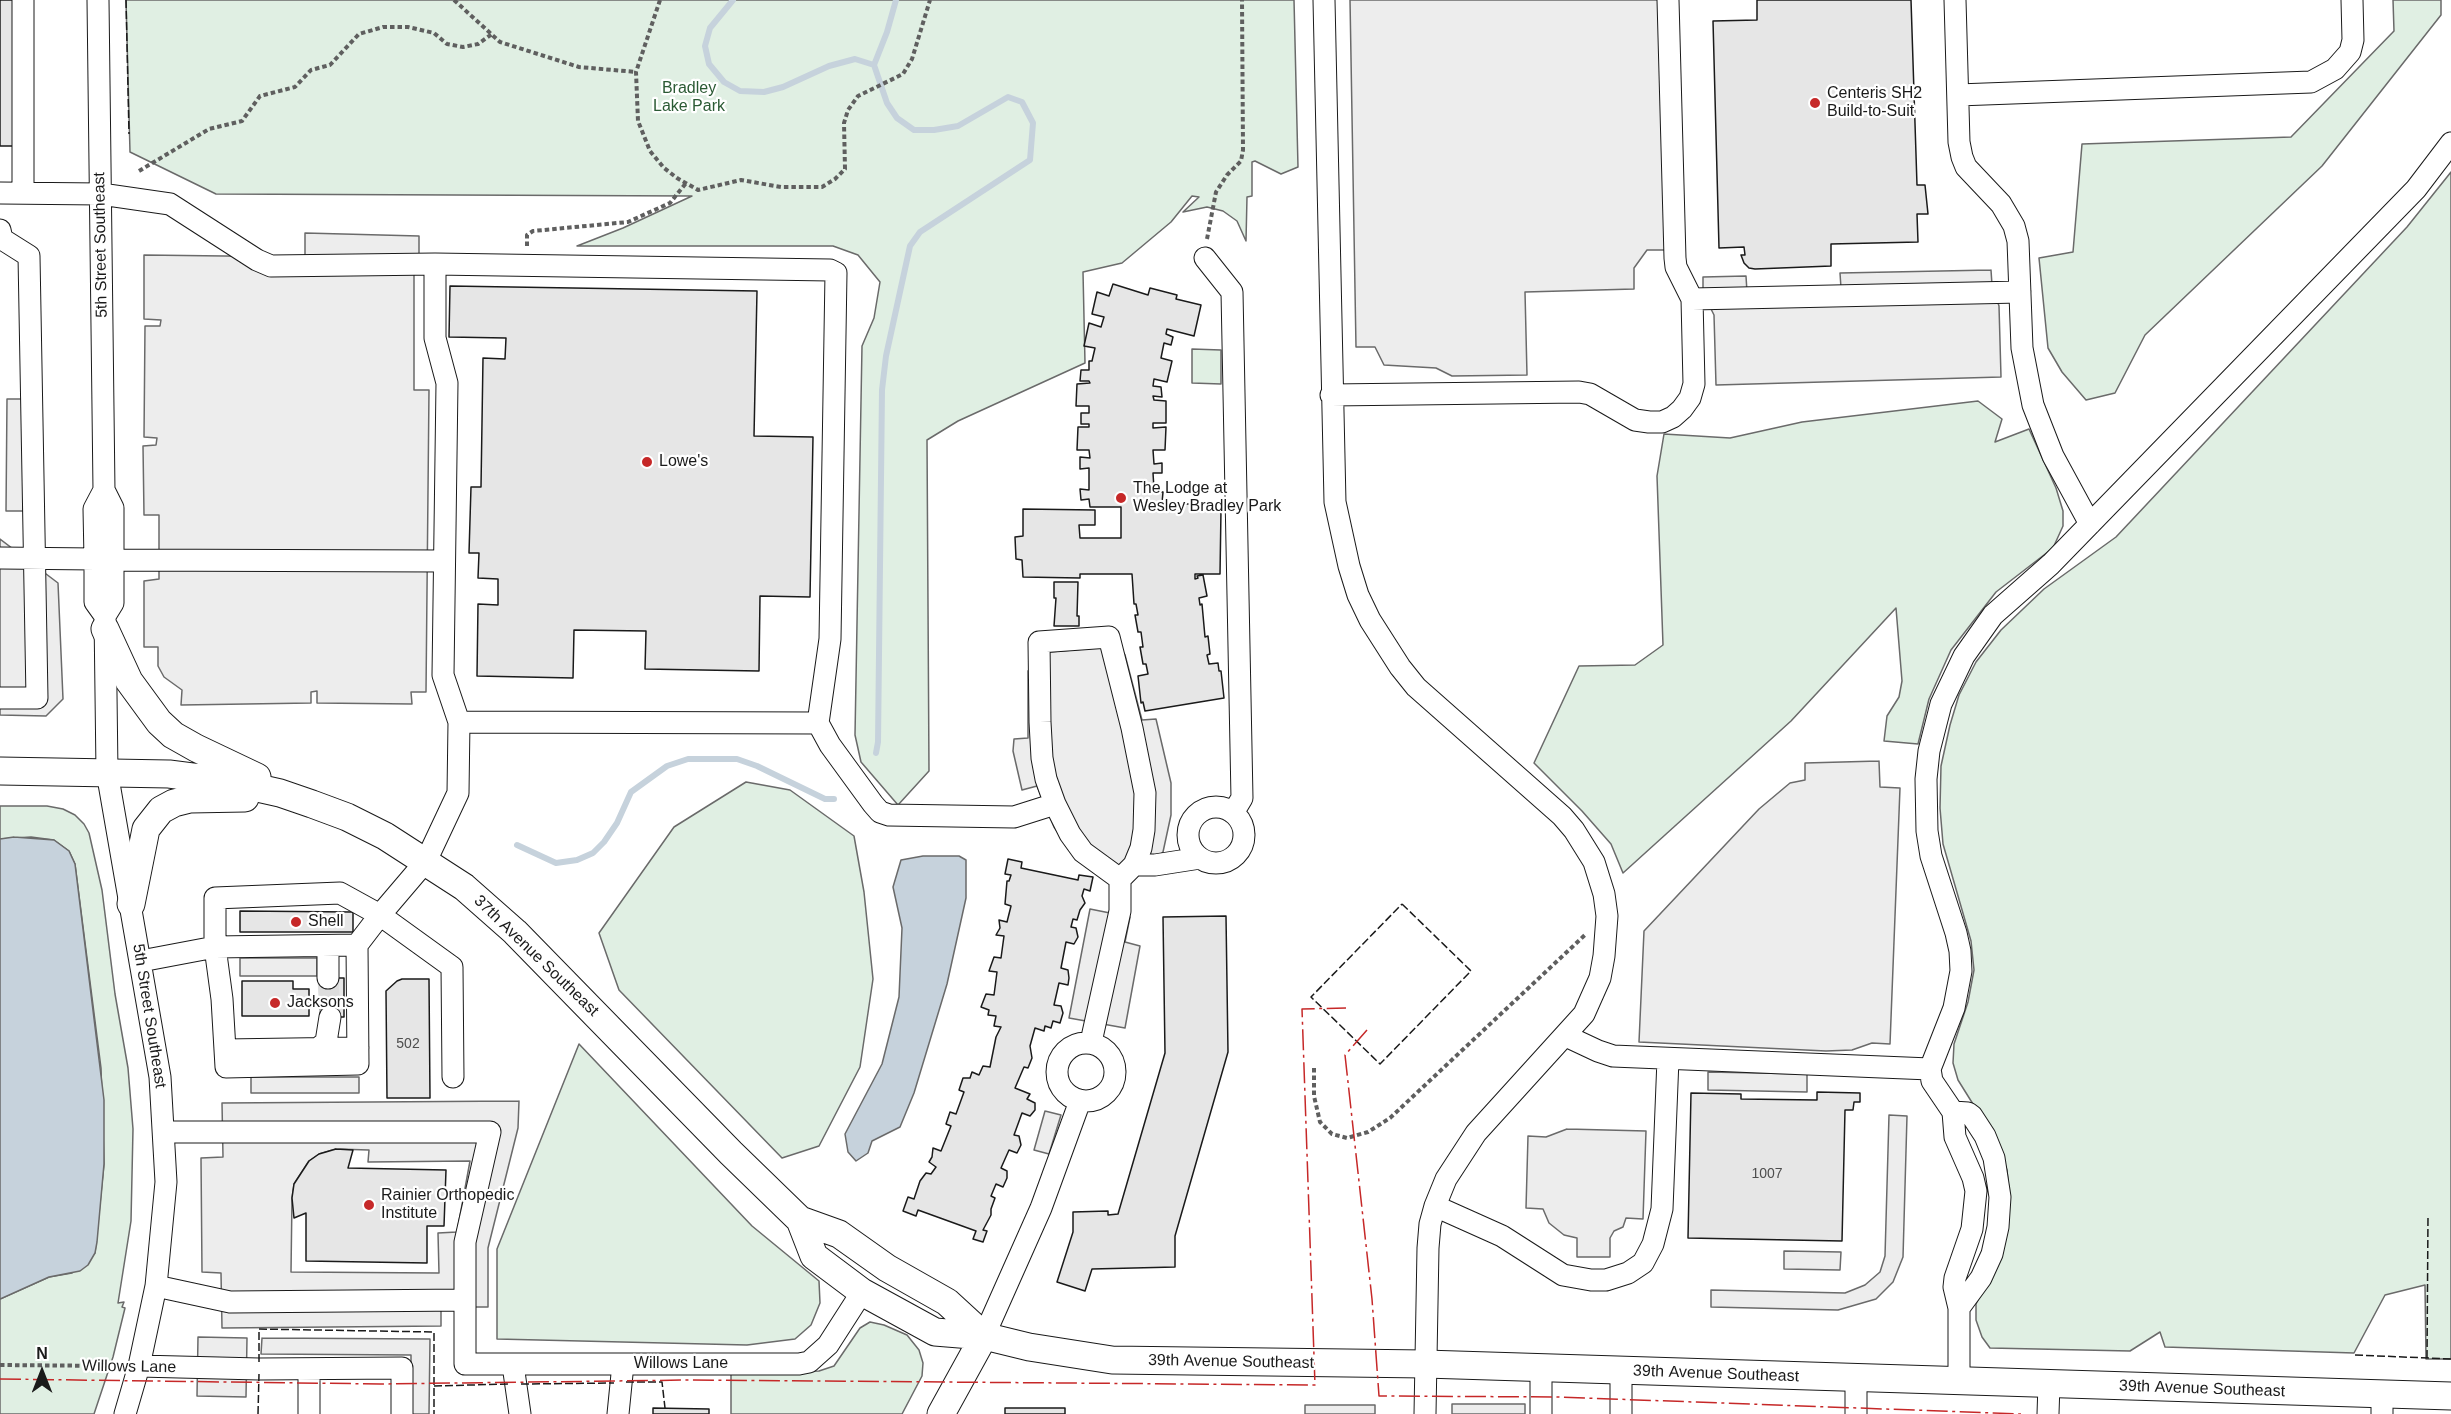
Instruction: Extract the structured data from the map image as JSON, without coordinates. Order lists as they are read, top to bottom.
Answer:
{
  "streets": {
    "main road": ["37th Avenue Southeast", "39th Avenue Southeast"],
    "street": ["5th Street Southeast", "Willows Lane"]
  },
  "crossings": [
    ["5th Street Southeast", "37th Avenue Southeast"],
    ["5th Street Southeast", "Willows Lane"],
    ["37th Avenue Southeast", "39th Avenue Southeast"],
    ["37th Avenue Southeast", "Willows Lane"],
    ["39th Avenue Southeast", "Willows Lane"]
  ],
  "parks": ["Bradley Lake Park"],
  "places": [
    "Centeris SH2 Build-to-Suit",
    "Lowe's",
    "The Lodge at Wesley Bradley Park",
    "Shell",
    "Jacksons",
    "Rainier Orthopedic Institute"
  ],
  "house_numbers": ["502", "1007"],
  "north": "top"
}
